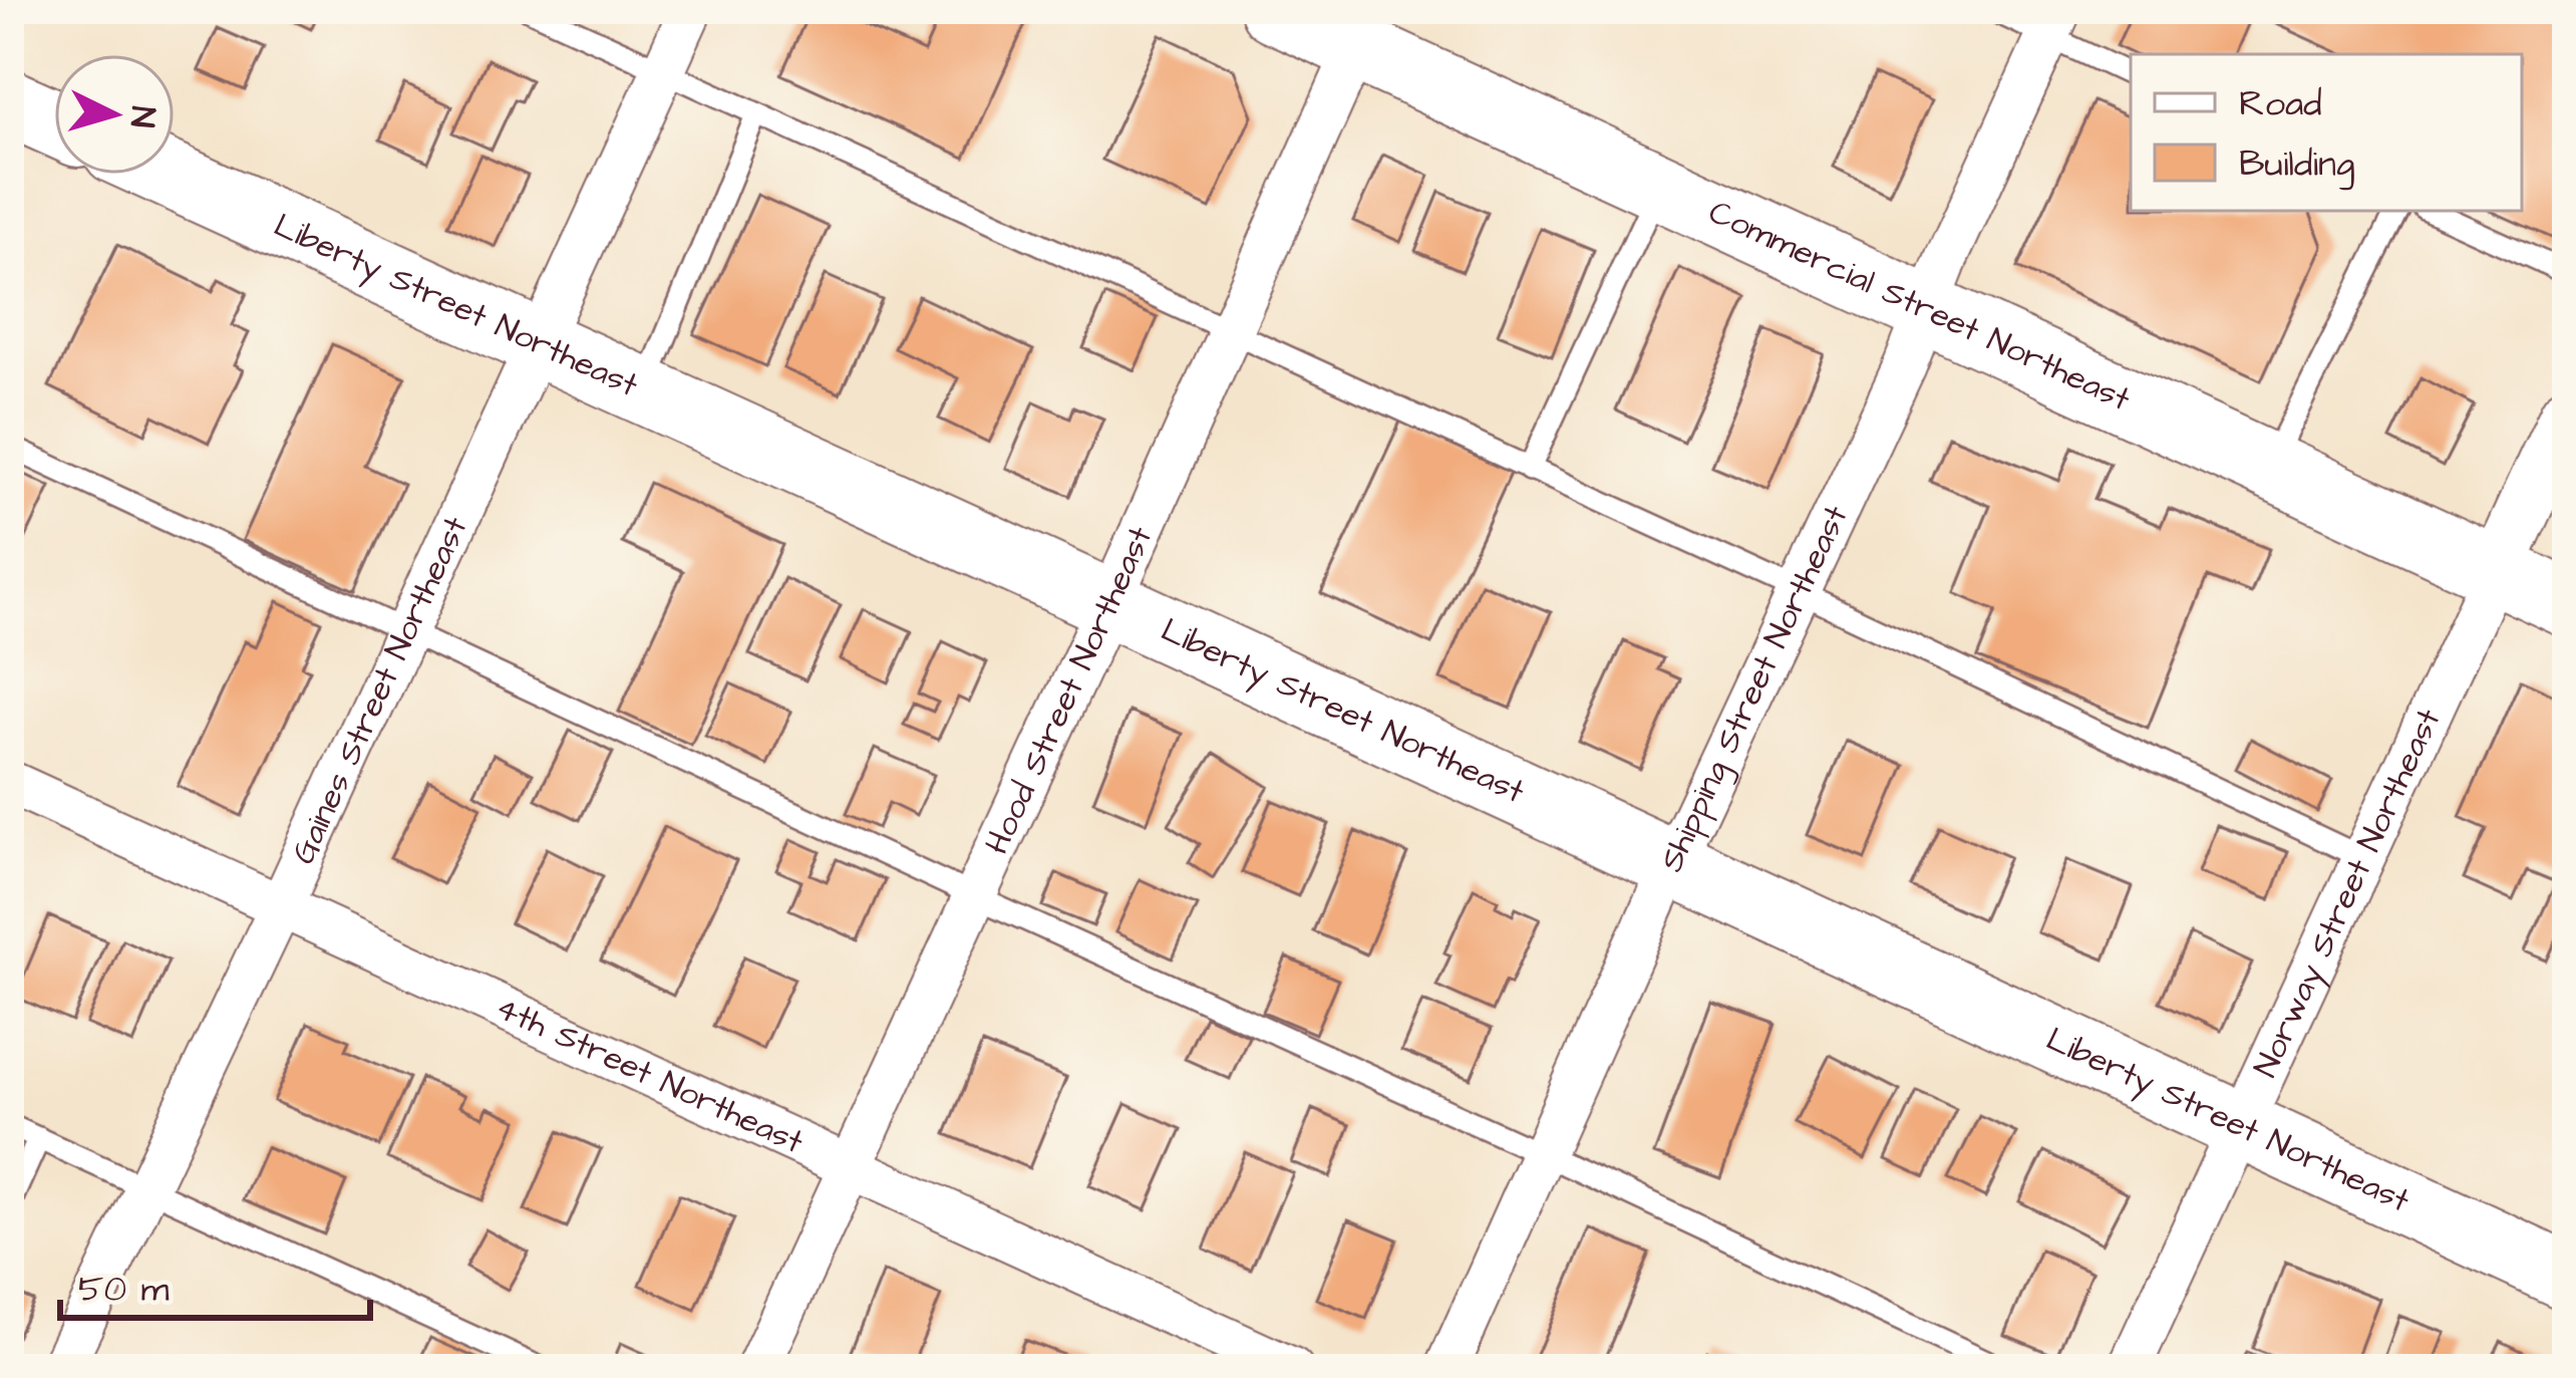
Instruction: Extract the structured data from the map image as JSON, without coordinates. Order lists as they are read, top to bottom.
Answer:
{
  "streets": {
    "highway": ["Liberty Street Northeast", "Commercial Street Northeast"],
    "street": [
      "Shipping Street Northeast",
      "Gaines Street Northeast",
      "Hood Street Northeast",
      "Norway Street Northeast",
      "4th Street Northeast"
    ]
  },
  "crossings": [
    ["Liberty Street Northeast", "Shipping Street Northeast"],
    ["Liberty Street Northeast", "Gaines Street Northeast"],
    ["Liberty Street Northeast", "Hood Street Northeast"],
    ["Liberty Street Northeast", "Norway Street Northeast"],
    ["Commercial Street Northeast", "Shipping Street Northeast"],
    ["Commercial Street Northeast", "Hood Street Northeast"],
    ["Commercial Street Northeast", "Norway Street Northeast"],
    ["Gaines Street Northeast", "4th Street Northeast"],
    ["Hood Street Northeast", "4th Street Northeast"]
  ],
  "legend": ["Road", "Building"],
  "scale_bar": "50 m",
  "north": "right"
}
